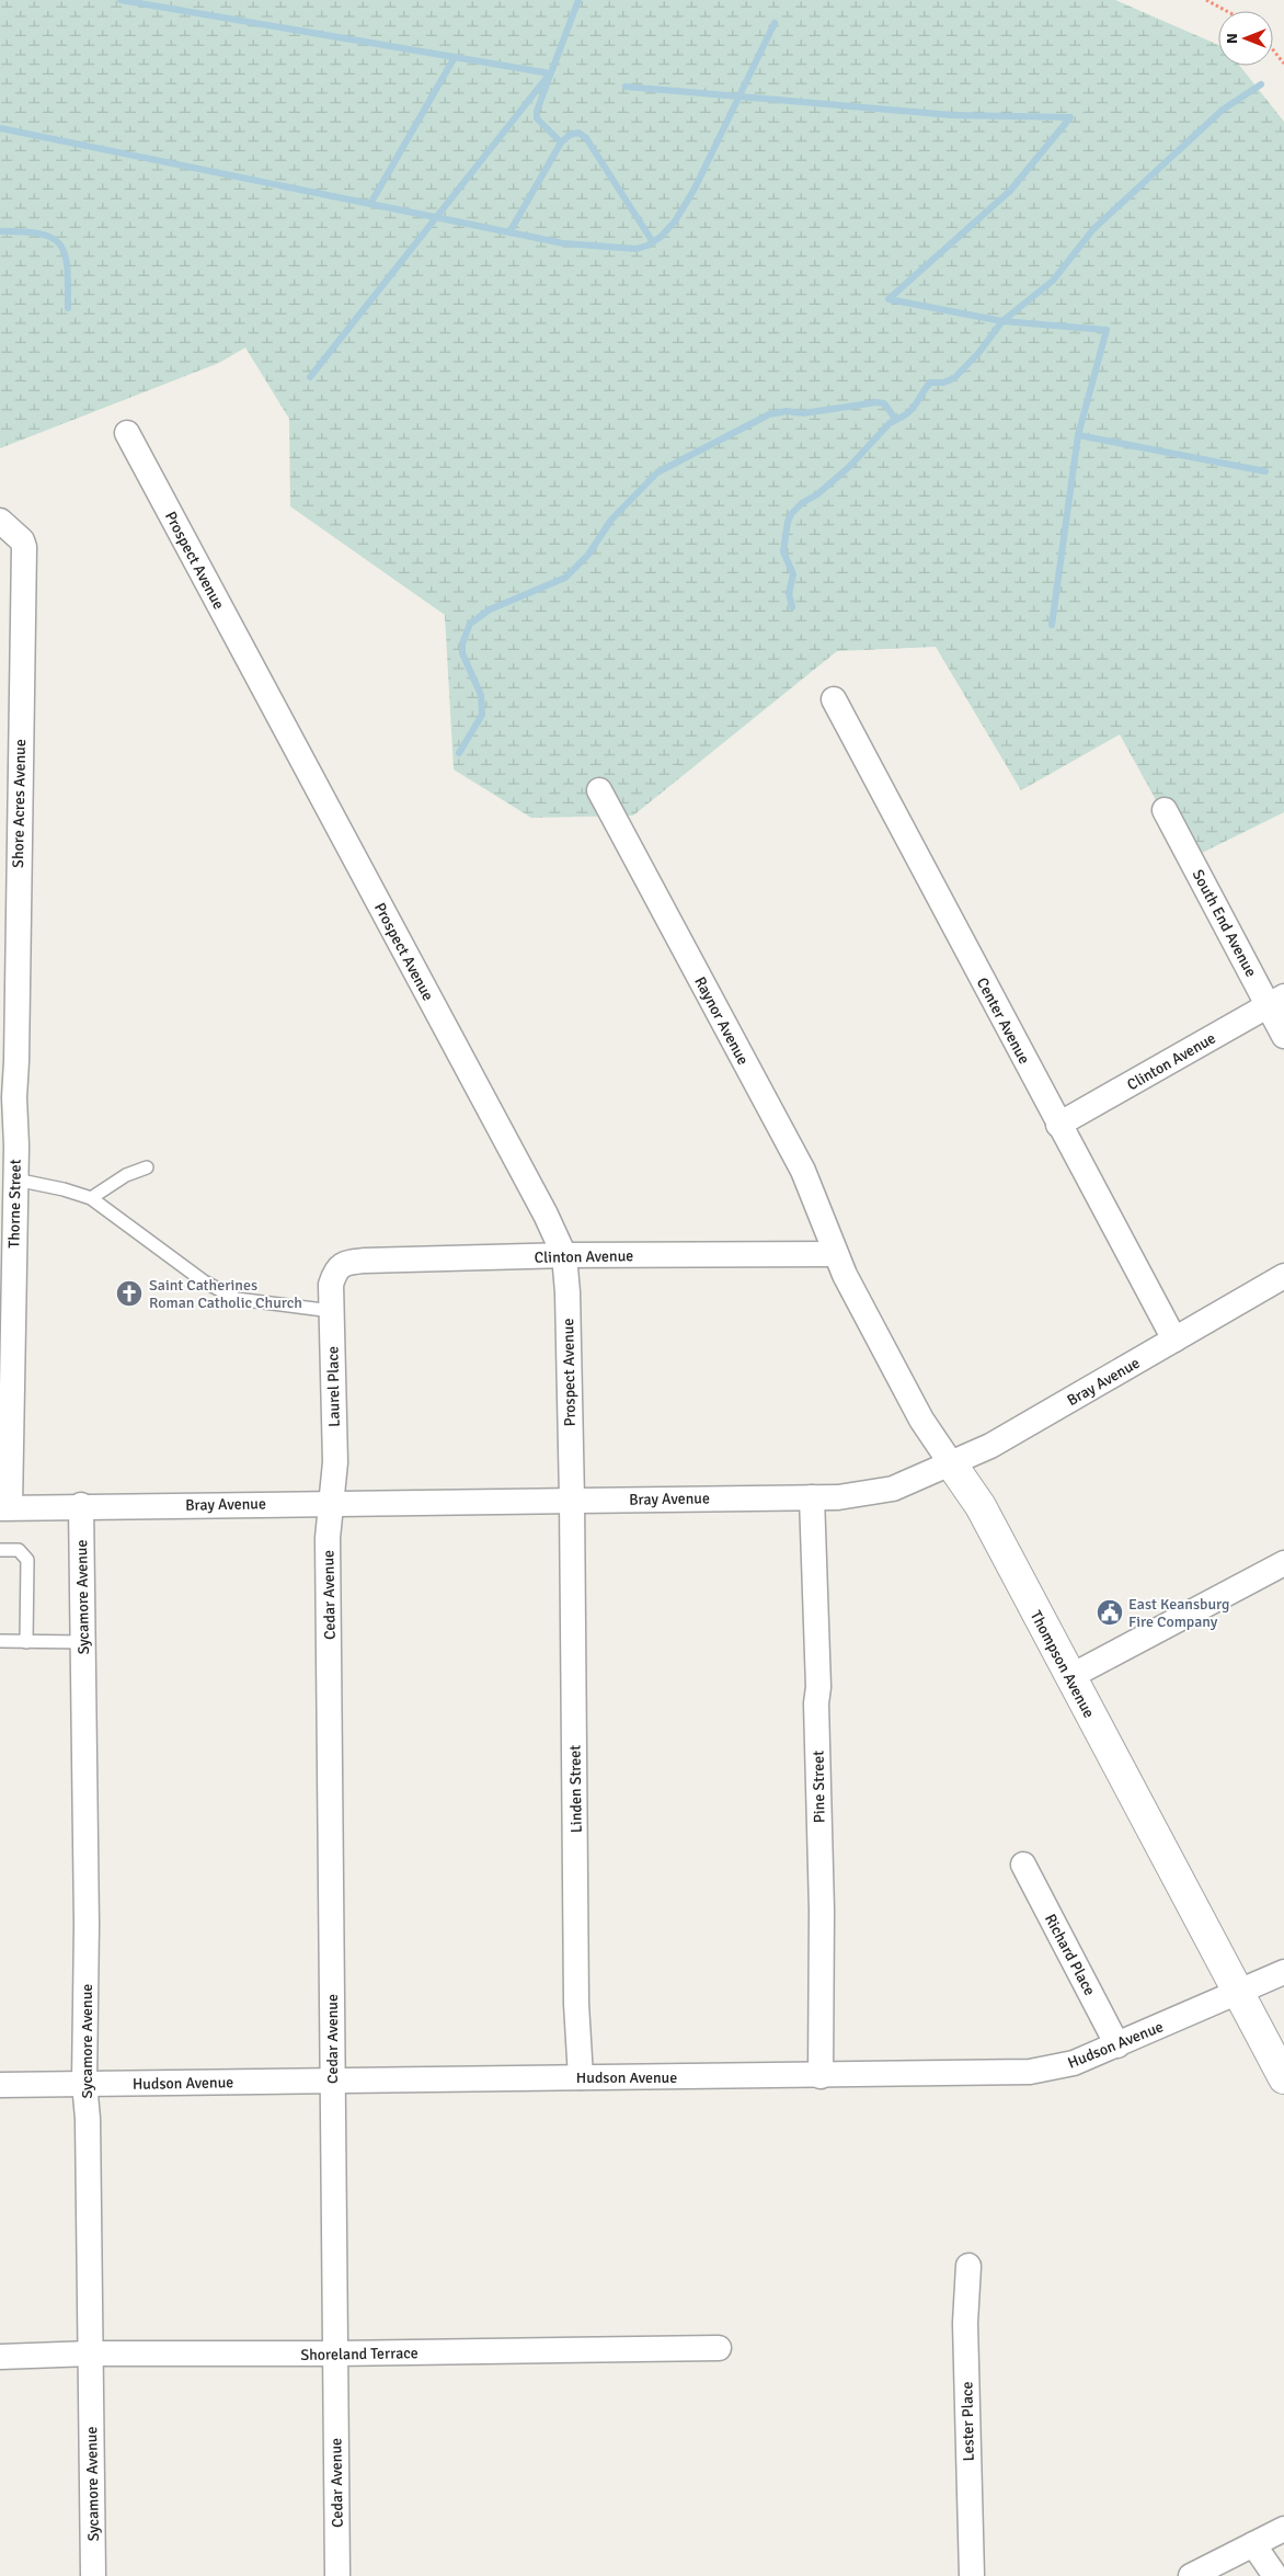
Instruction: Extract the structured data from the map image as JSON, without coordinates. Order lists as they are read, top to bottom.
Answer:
{
  "streets": {
    "street": [
      "Prospect Avenue",
      "Shore Acres Avenue",
      "South End Avenue",
      "Raynor Avenue",
      "Center Avenue",
      "Clinton Avenue",
      "Thorne Street",
      "Bray Avenue",
      "Laurel Place",
      "Cedar Avenue",
      "Sycamore Avenue",
      "Thompson Avenue",
      "Pine Street",
      "Linden Street",
      "Richard Place",
      "Hudson Avenue",
      "Shoreland Terrace",
      "Lester Place"
    ]
  },
  "crossings": [
    ["Prospect Avenue", "Clinton Avenue"],
    ["Prospect Avenue", "Bray Avenue"],
    ["Prospect Avenue", "Linden Street"],
    ["Shore Acres Avenue", "Thorne Street"],
    ["South End Avenue", "Clinton Avenue"],
    ["Raynor Avenue", "Clinton Avenue"],
    ["Raynor Avenue", "Thompson Avenue"],
    ["Center Avenue", "Clinton Avenue"],
    ["Center Avenue", "Bray Avenue"],
    ["Clinton Avenue", "Laurel Place"],
    ["Clinton Avenue", "Thompson Avenue"],
    ["Thorne Street", "Bray Avenue"],
    ["Bray Avenue", "Laurel Place"],
    ["Bray Avenue", "Cedar Avenue"],
    ["Bray Avenue", "Sycamore Avenue"],
    ["Bray Avenue", "Thompson Avenue"],
    ["Bray Avenue", "Pine Street"],
    ["Bray Avenue", "Linden Street"],
    ["Laurel Place", "Cedar Avenue"],
    ["Cedar Avenue", "Hudson Avenue"],
    ["Cedar Avenue", "Shoreland Terrace"],
    ["Sycamore Avenue", "Hudson Avenue"],
    ["Sycamore Avenue", "Shoreland Terrace"],
    ["Thompson Avenue", "Hudson Avenue"],
    ["Pine Street", "Hudson Avenue"],
    ["Linden Street", "Hudson Avenue"],
    ["Richard Place", "Hudson Avenue"]
  ],
  "places": {
    "church": ["Saint Catherines Roman Catholic Church"],
    "public building": ["East Keansburg Fire Company"]
  },
  "north": "left"
}
